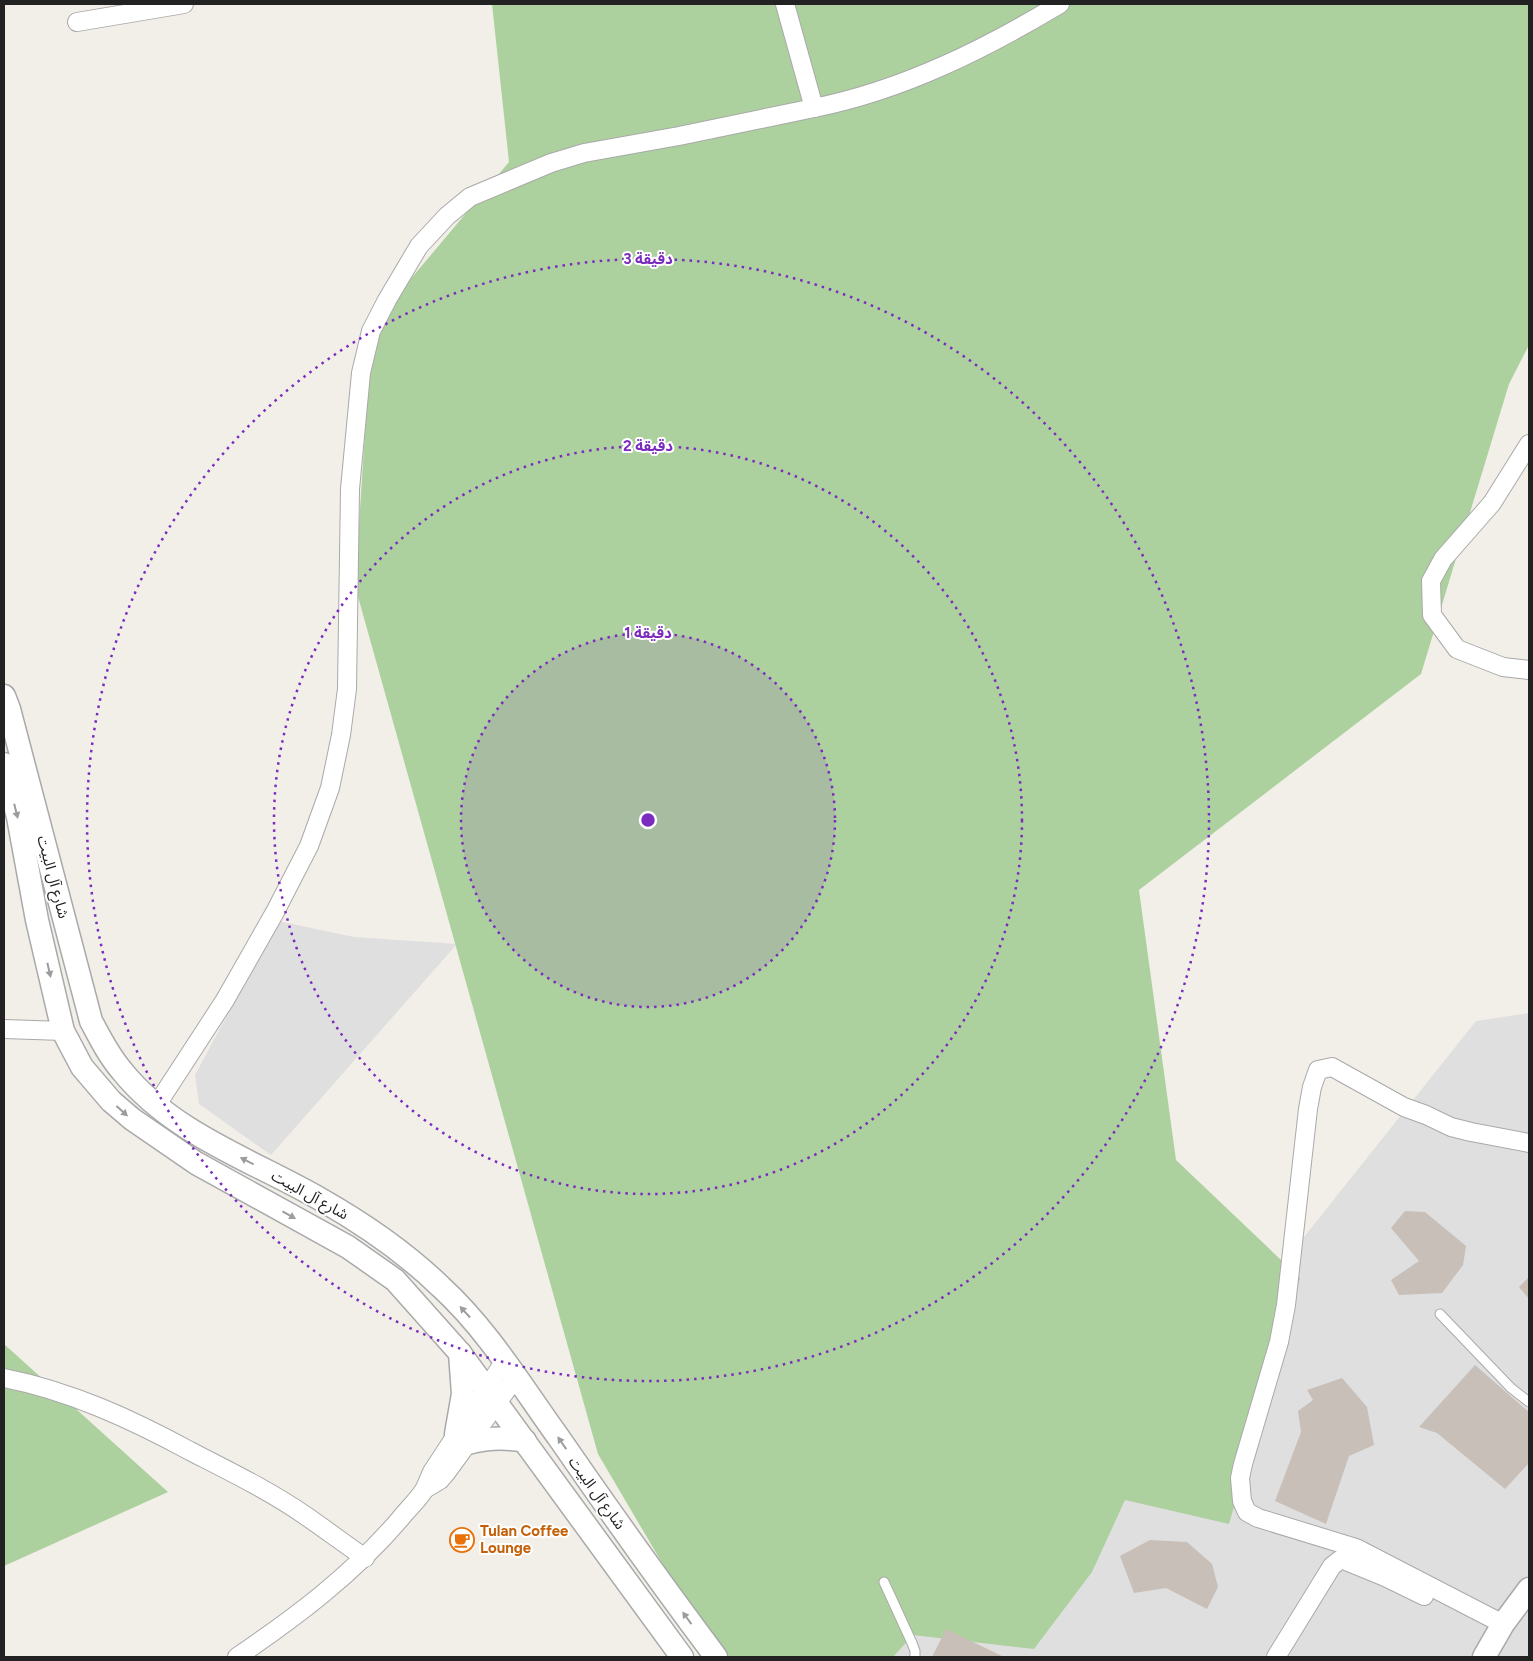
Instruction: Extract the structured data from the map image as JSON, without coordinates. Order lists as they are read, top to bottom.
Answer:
{
  "streets": {
    "street": ["شارع آل البيت"]
  },
  "places": {
    "cafe": ["Tulan Coffee Lounge"]
  },
  "rings": ["3 دقيقة", "2 دقيقة", "1 دقيقة"]
}
